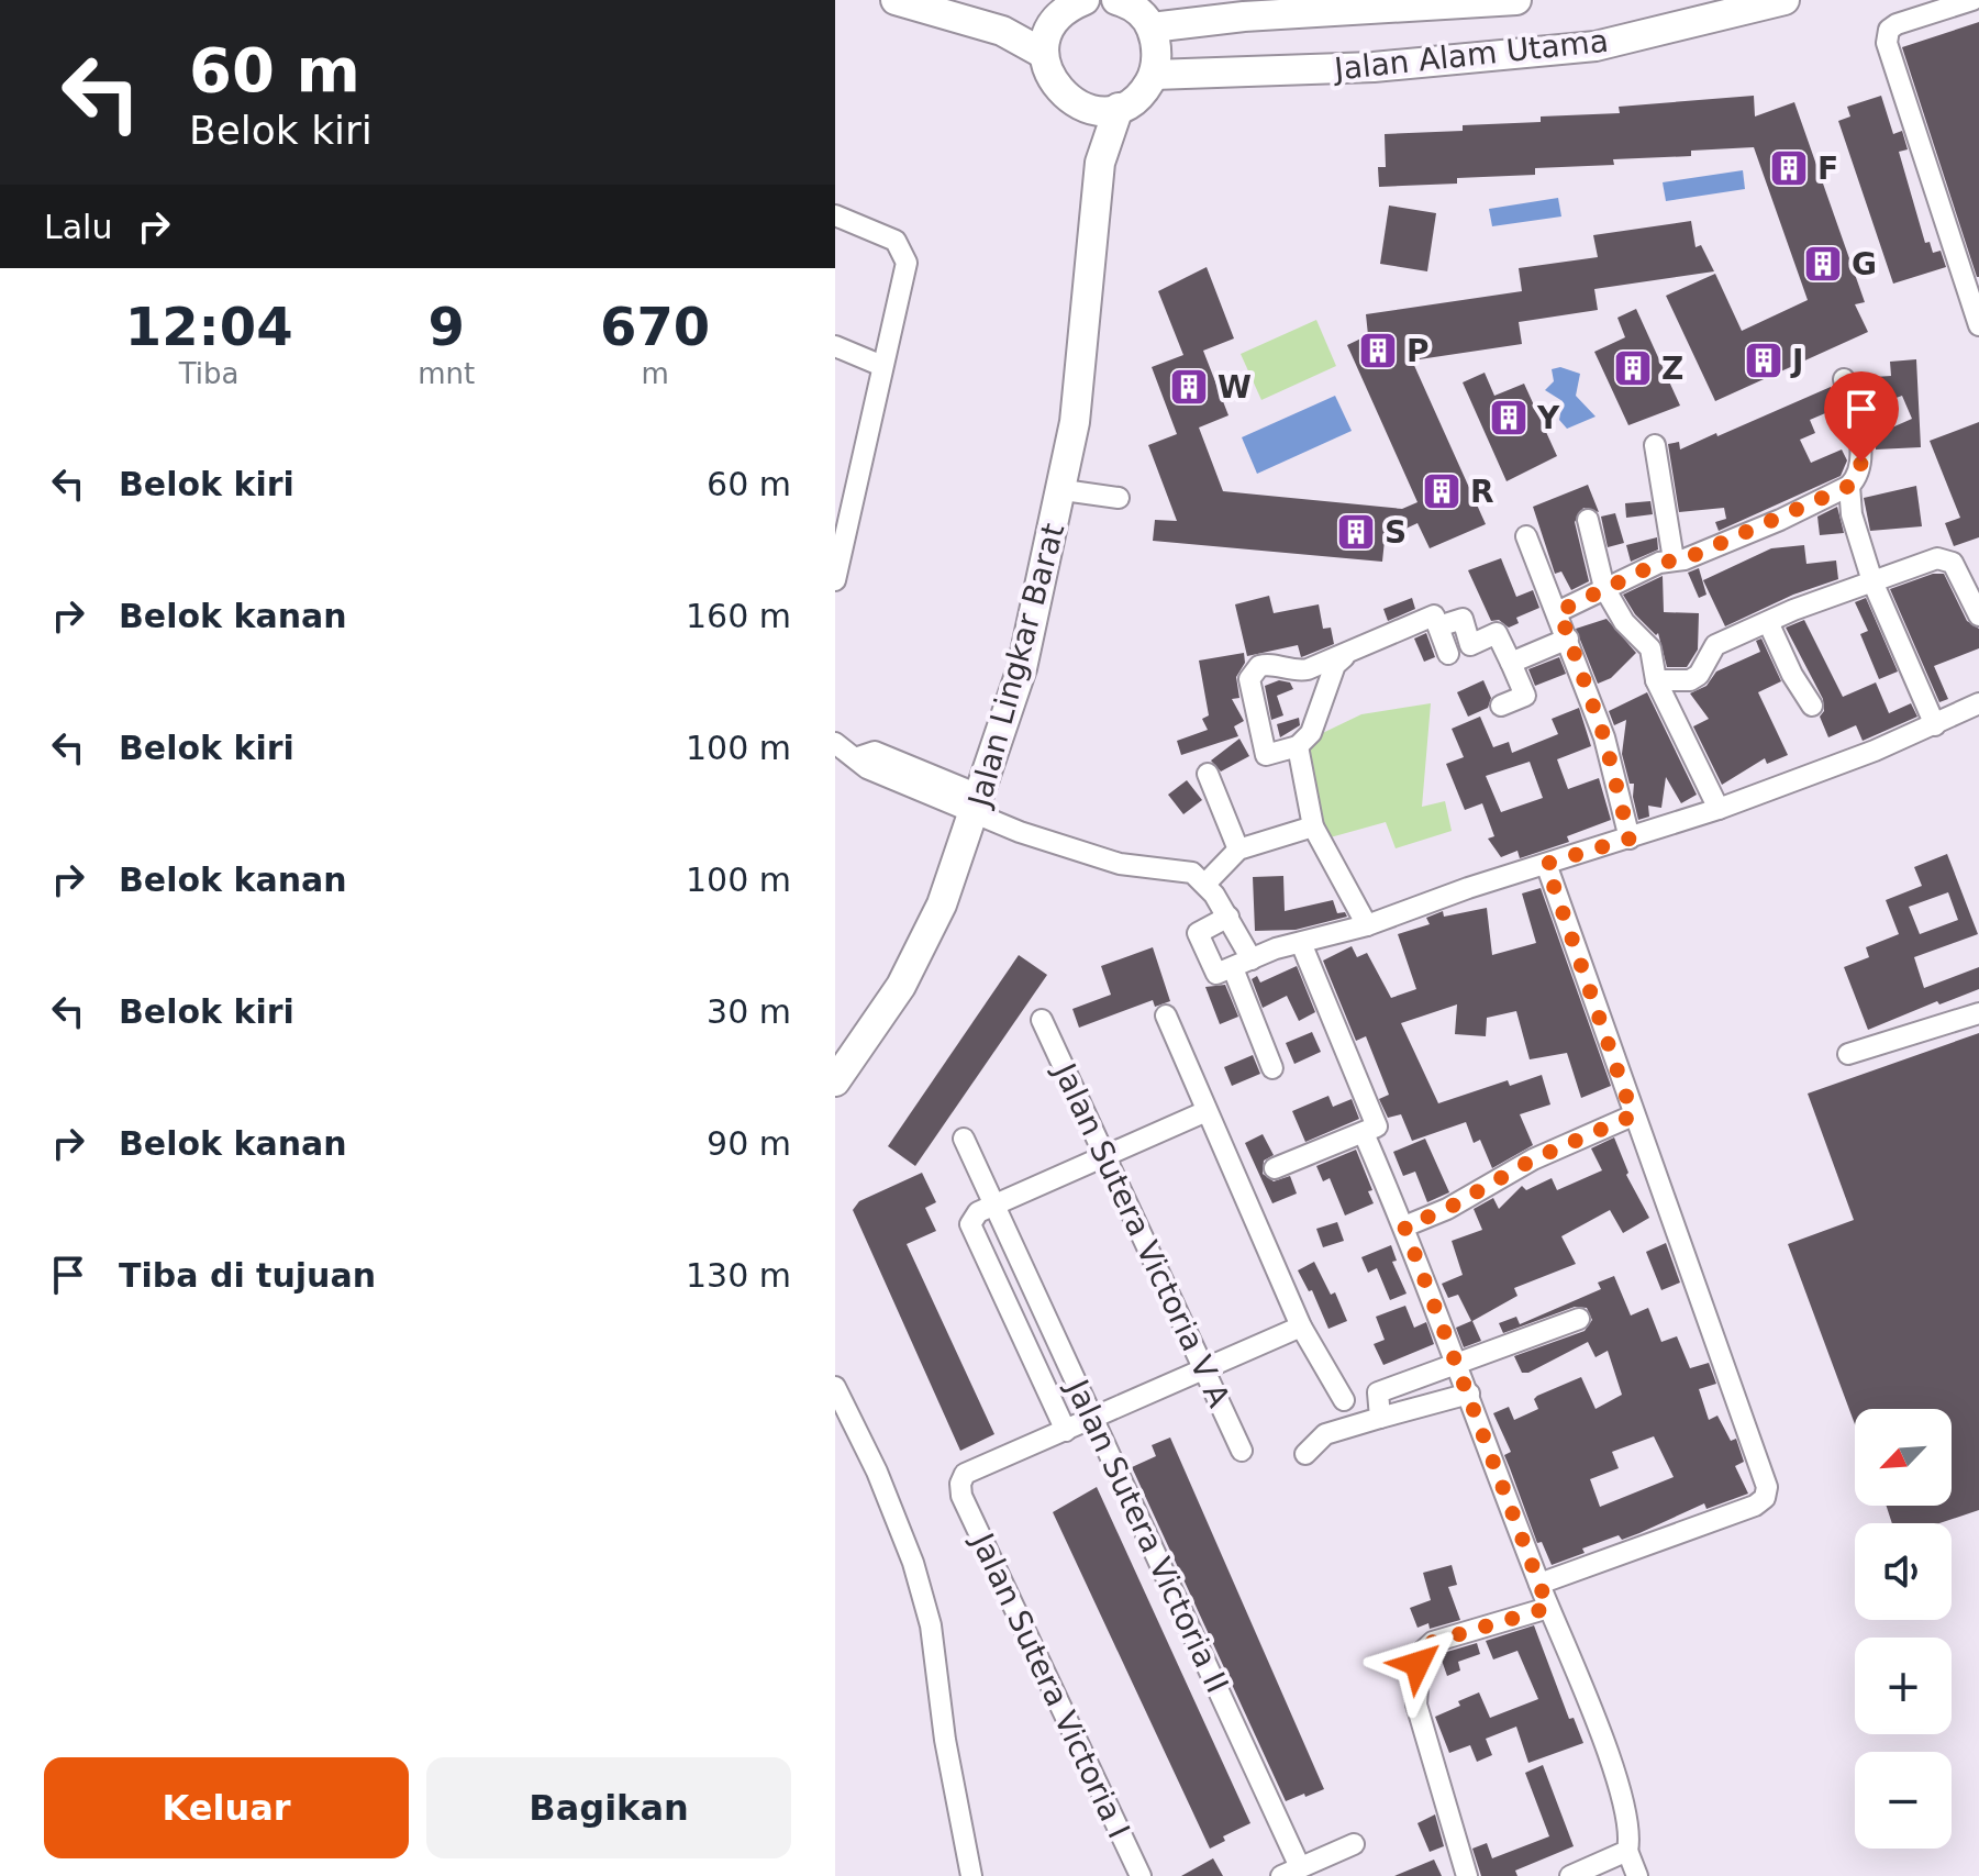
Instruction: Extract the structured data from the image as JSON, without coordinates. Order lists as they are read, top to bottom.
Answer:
{
  "streets": {
    "main road": ["Jalan Alam Utama", "Jalan Lingkar Barat"],
    "street": ["Jalan Sutera Victoria V A", "Jalan Sutera Victoria II", "Jalan Sutera Victoria I"]
  },
  "crossings": [
    ["Jalan Sutera Victoria II", "Jalan Sutera Victoria I"]
  ],
  "places": {
    "building": [
      "F",
      "G",
      "P",
      "J",
      "Z",
      "W",
      "Y",
      "R",
      "S"
    ]
  },
  "north": "bottom left",
  "page": {
    "turn": ["60 m", "Belok kiri"],
    "then": "Lalu",
    "eta": [
      "12:04",
      "Tiba",
      "9",
      "mnt",
      "670",
      "m"
    ],
    "list": [
      {
        "name": "Belok kiri",
        "value": "60 m"
      },
      {
        "name": "Belok kanan",
        "value": "160 m"
      },
      {
        "name": "Belok kiri",
        "value": "100 m"
      },
      {
        "name": "Belok kanan",
        "value": "100 m"
      },
      {
        "name": "Belok kiri",
        "value": "30 m"
      },
      {
        "name": "Belok kanan",
        "value": "90 m"
      },
      {
        "name": "Tiba di tujuan",
        "value": "130 m"
      }
    ],
    "map_buttons": ["+", "−"],
    "buttons": ["Keluar", "Bagikan"]
  }
}
